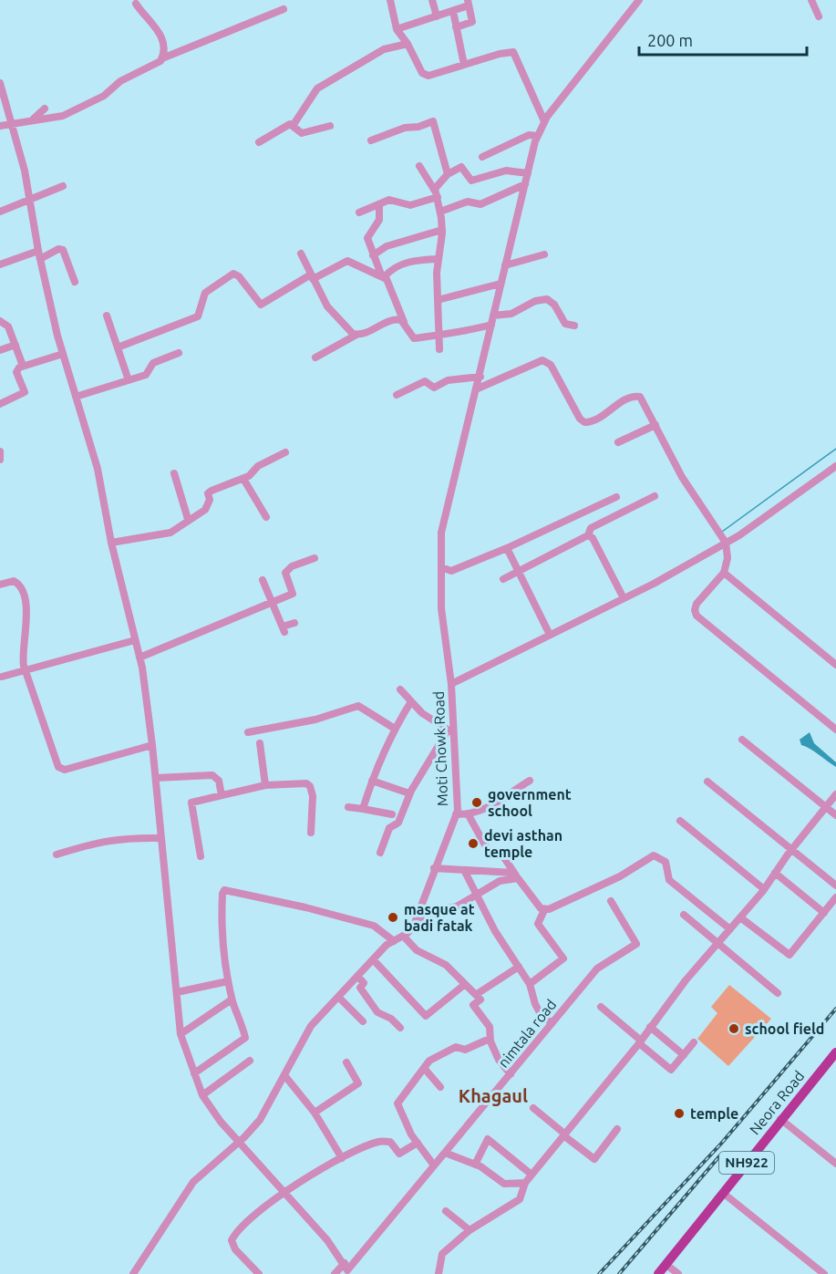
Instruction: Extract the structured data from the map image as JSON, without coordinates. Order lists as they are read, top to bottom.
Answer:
{
  "streets": {
    "main road": ["Neora Road", "NH922"],
    "street": ["Moti Chowk Road", "nimtala road"]
  },
  "districts": ["Khagaul"],
  "places": [
    "government school",
    "devi asthan temple",
    "masque at badi fatak",
    "school field",
    "temple"
  ],
  "scale_bar": "200 m"
}
